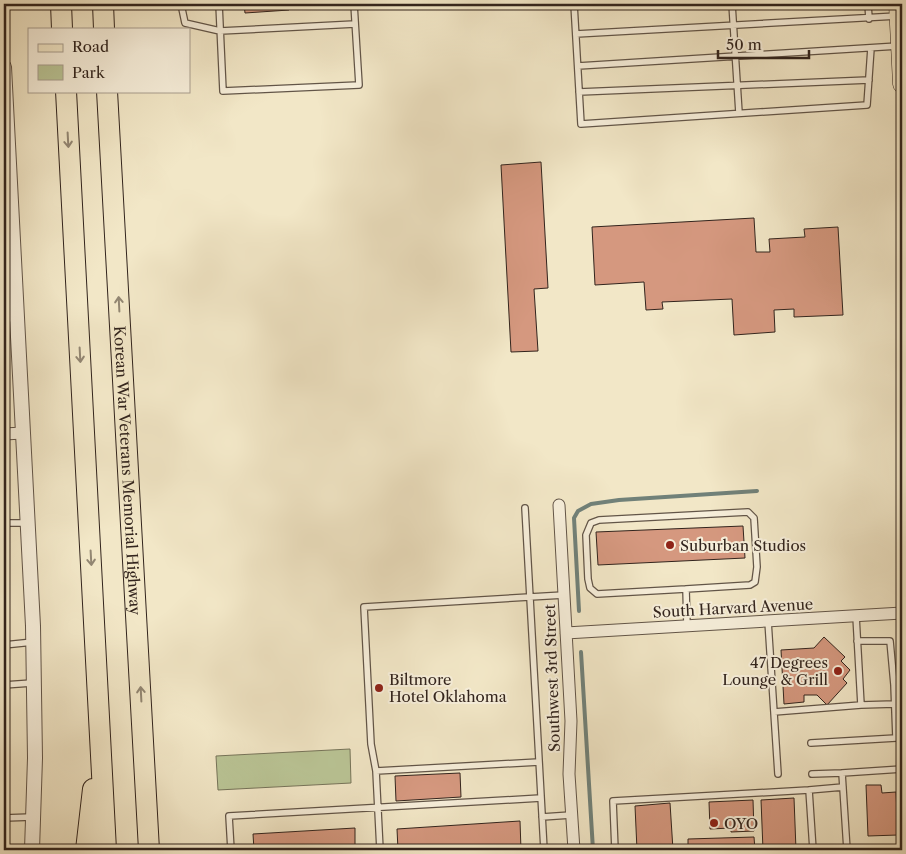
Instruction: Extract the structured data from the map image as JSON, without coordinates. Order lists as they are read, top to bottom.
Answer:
{
  "streets": {
    "highway": ["Korean War Veterans Memorial Highway"],
    "street": ["South Harvard Avenue", "Southwest 3rd Street"]
  },
  "crossings": [
    ["South Harvard Avenue", "Southwest 3rd Street"]
  ],
  "places": [
    "Suburban Studios",
    "47 Degrees Lounge & Grill",
    "Biltmore Hotel Oklahoma",
    "OYO"
  ],
  "legend": ["Road", "Park"],
  "scale_bar": "50 m"
}
